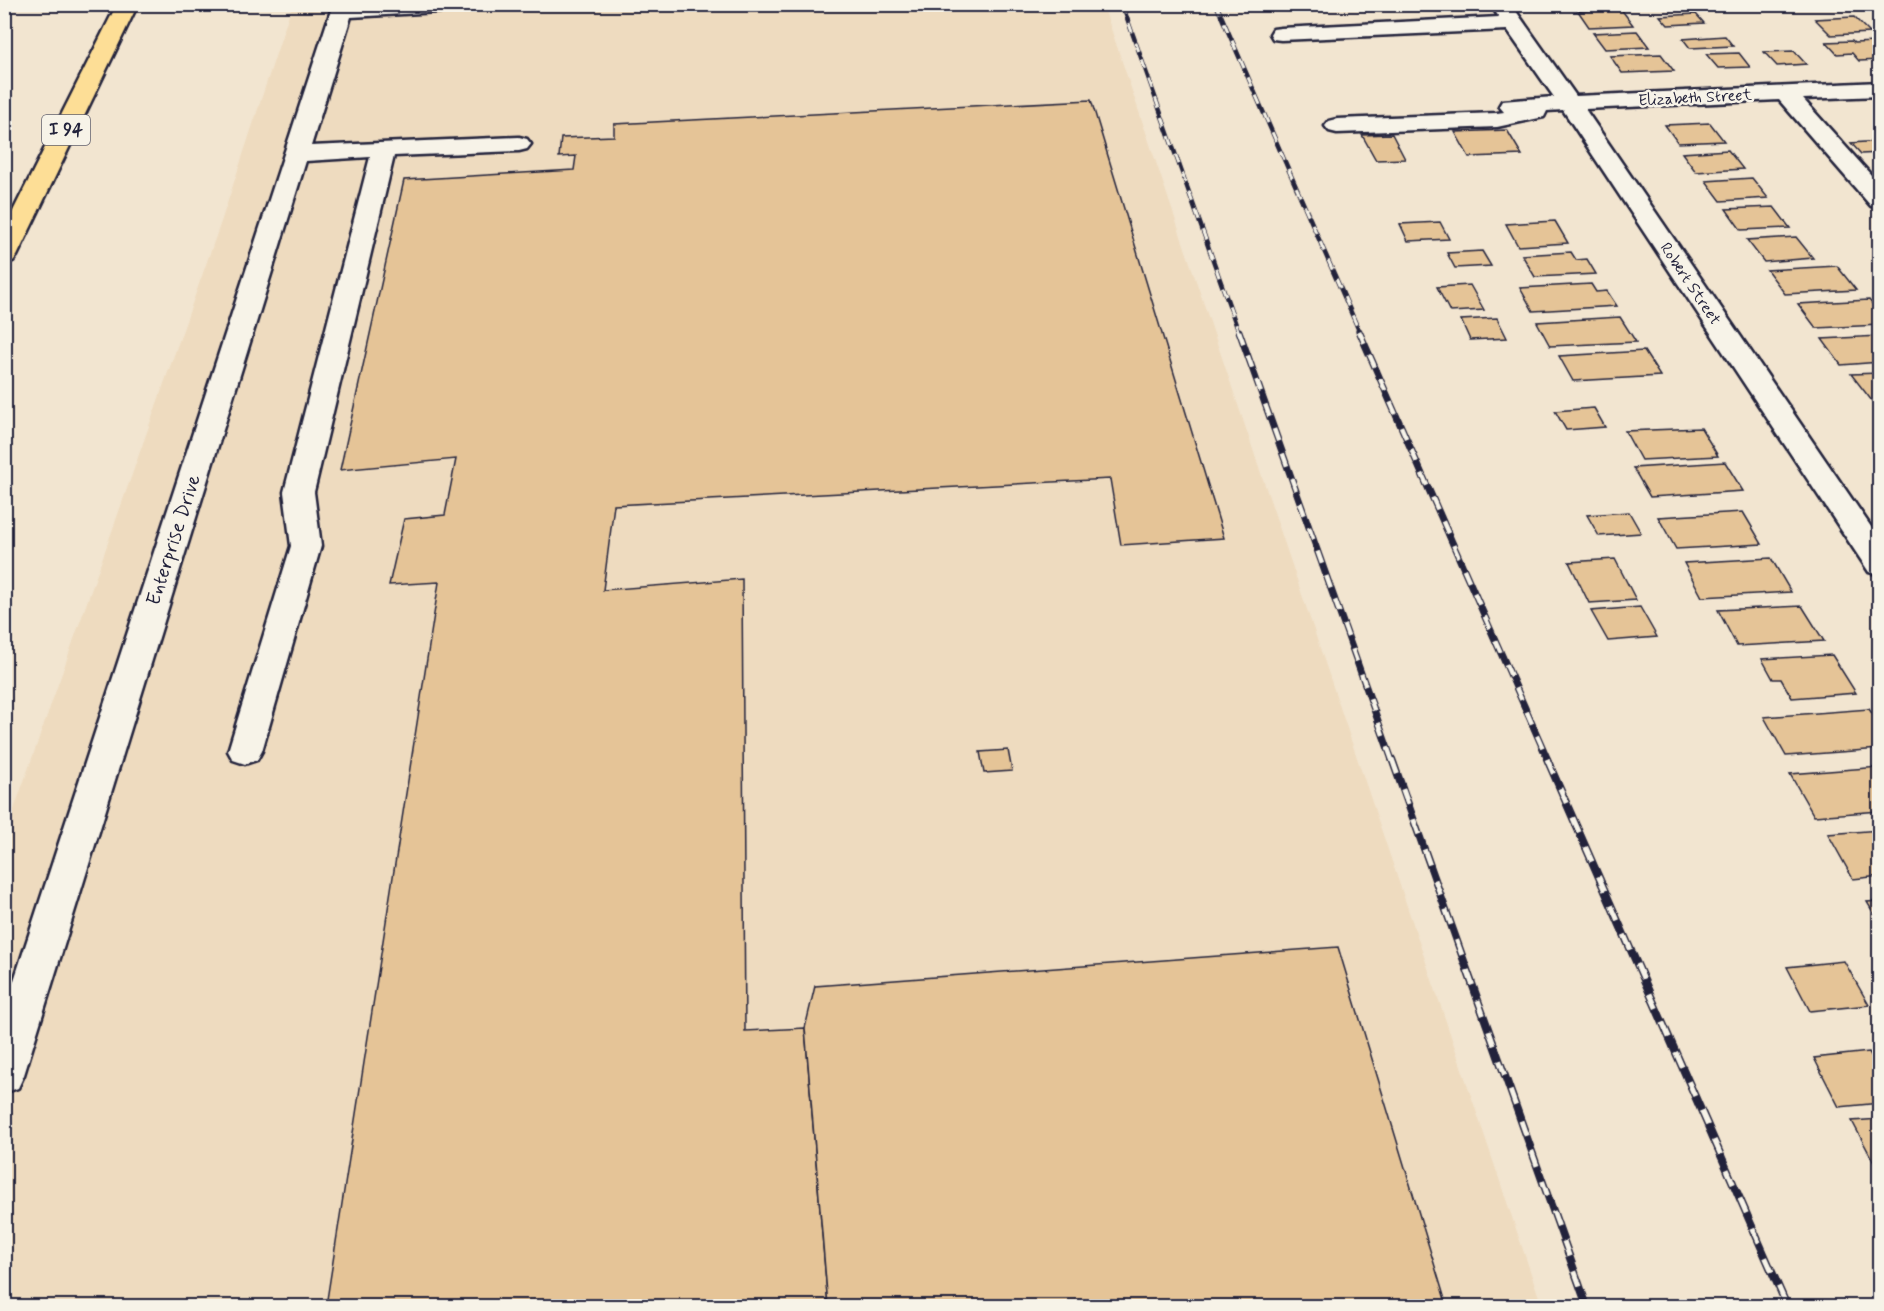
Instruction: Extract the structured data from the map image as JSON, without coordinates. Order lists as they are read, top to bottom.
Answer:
{
  "streets": {
    "highway": ["I 94"],
    "street": ["Elizabeth Street", "Robert Street", "Enterprise Drive"]
  },
  "crossings": [
    ["Elizabeth Street", "Robert Street"]
  ]
}
